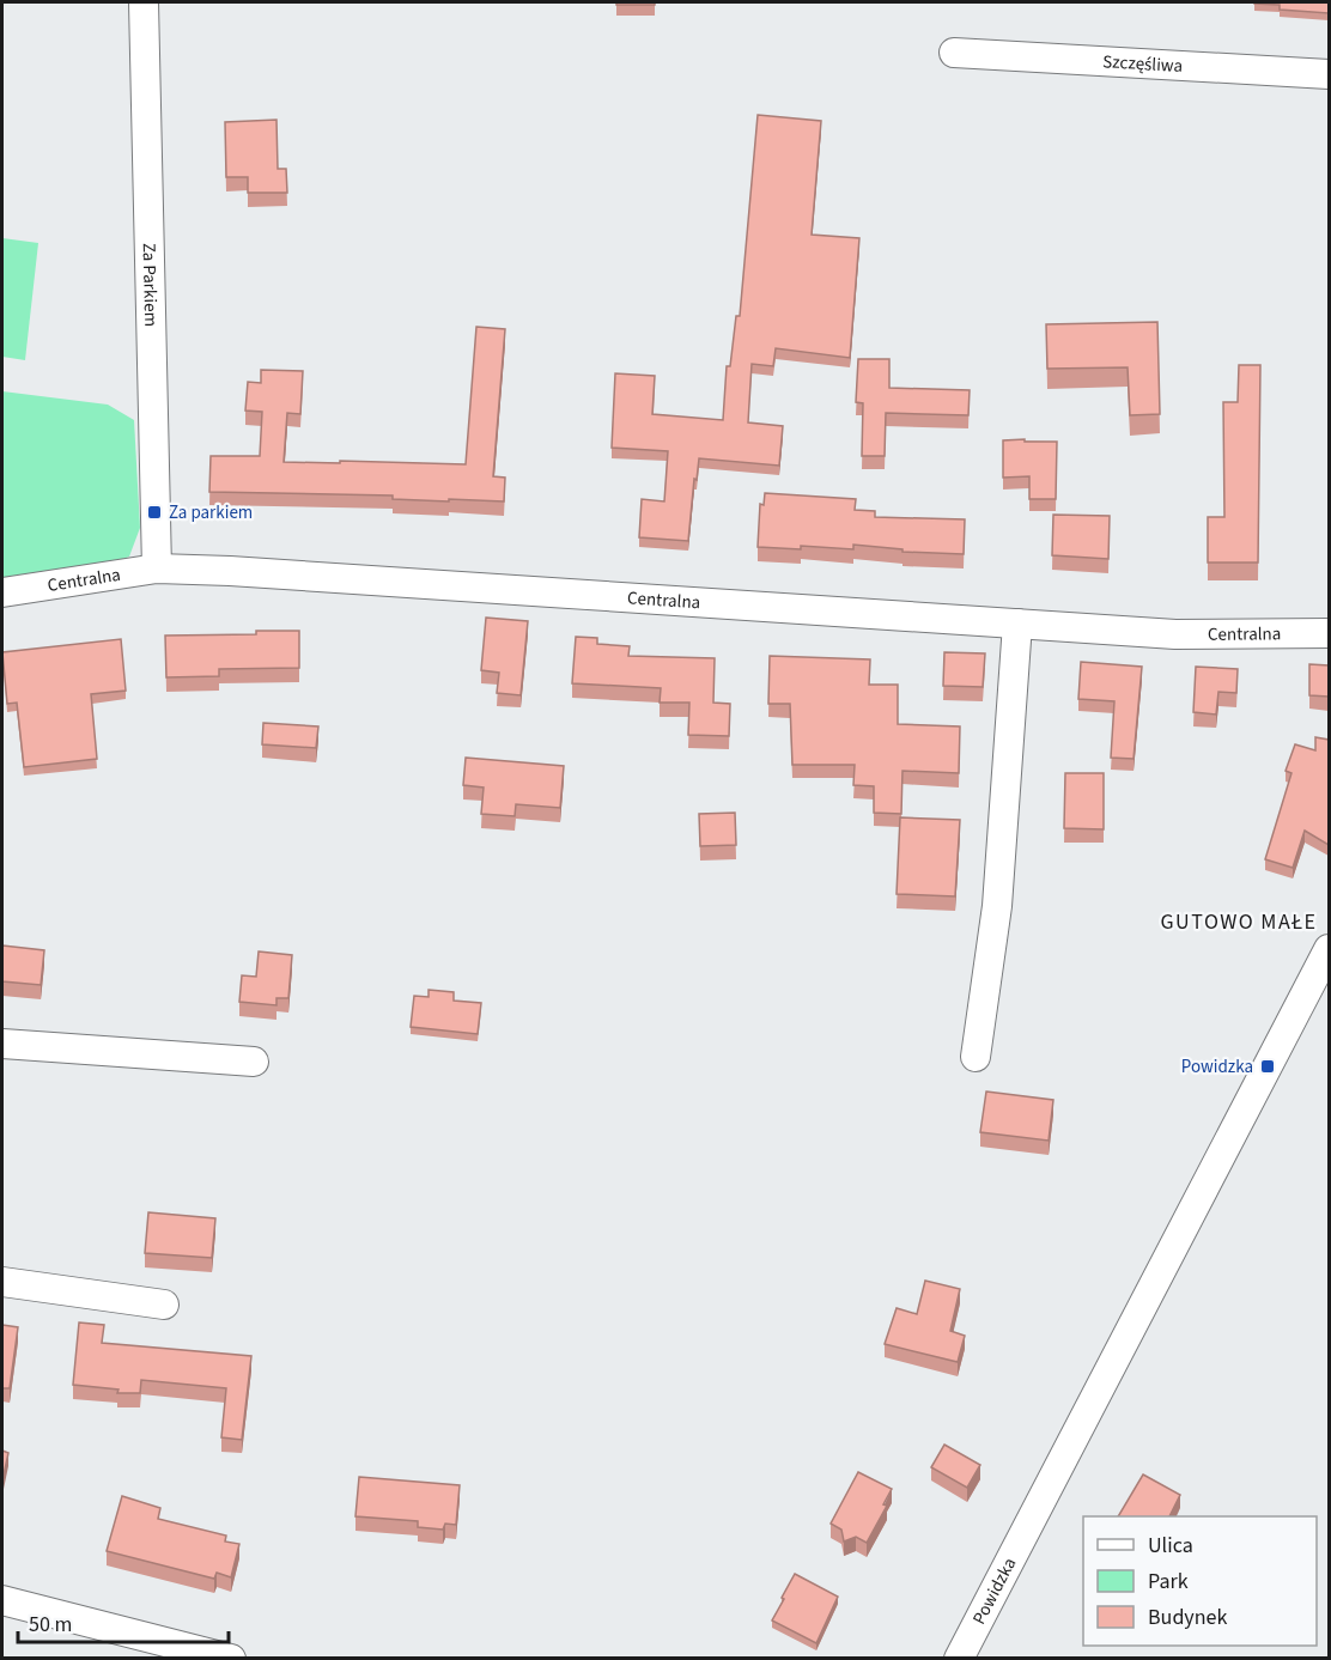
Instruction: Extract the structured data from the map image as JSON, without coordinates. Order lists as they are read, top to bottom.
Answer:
{
  "streets": {
    "street": [
      "Szczęśliwa",
      "Za Parkiem",
      "Centralna",
      "Powidzka"
    ]
  },
  "crossings": [
    ["Za Parkiem", "Centralna"]
  ],
  "districts": ["GUTOWO MAŁE"],
  "places": {
    "transit": ["Za parkiem", "Powidzka"]
  },
  "legend": ["Ulica", "Park", "Budynek"],
  "scale_bar": "50 m"
}
